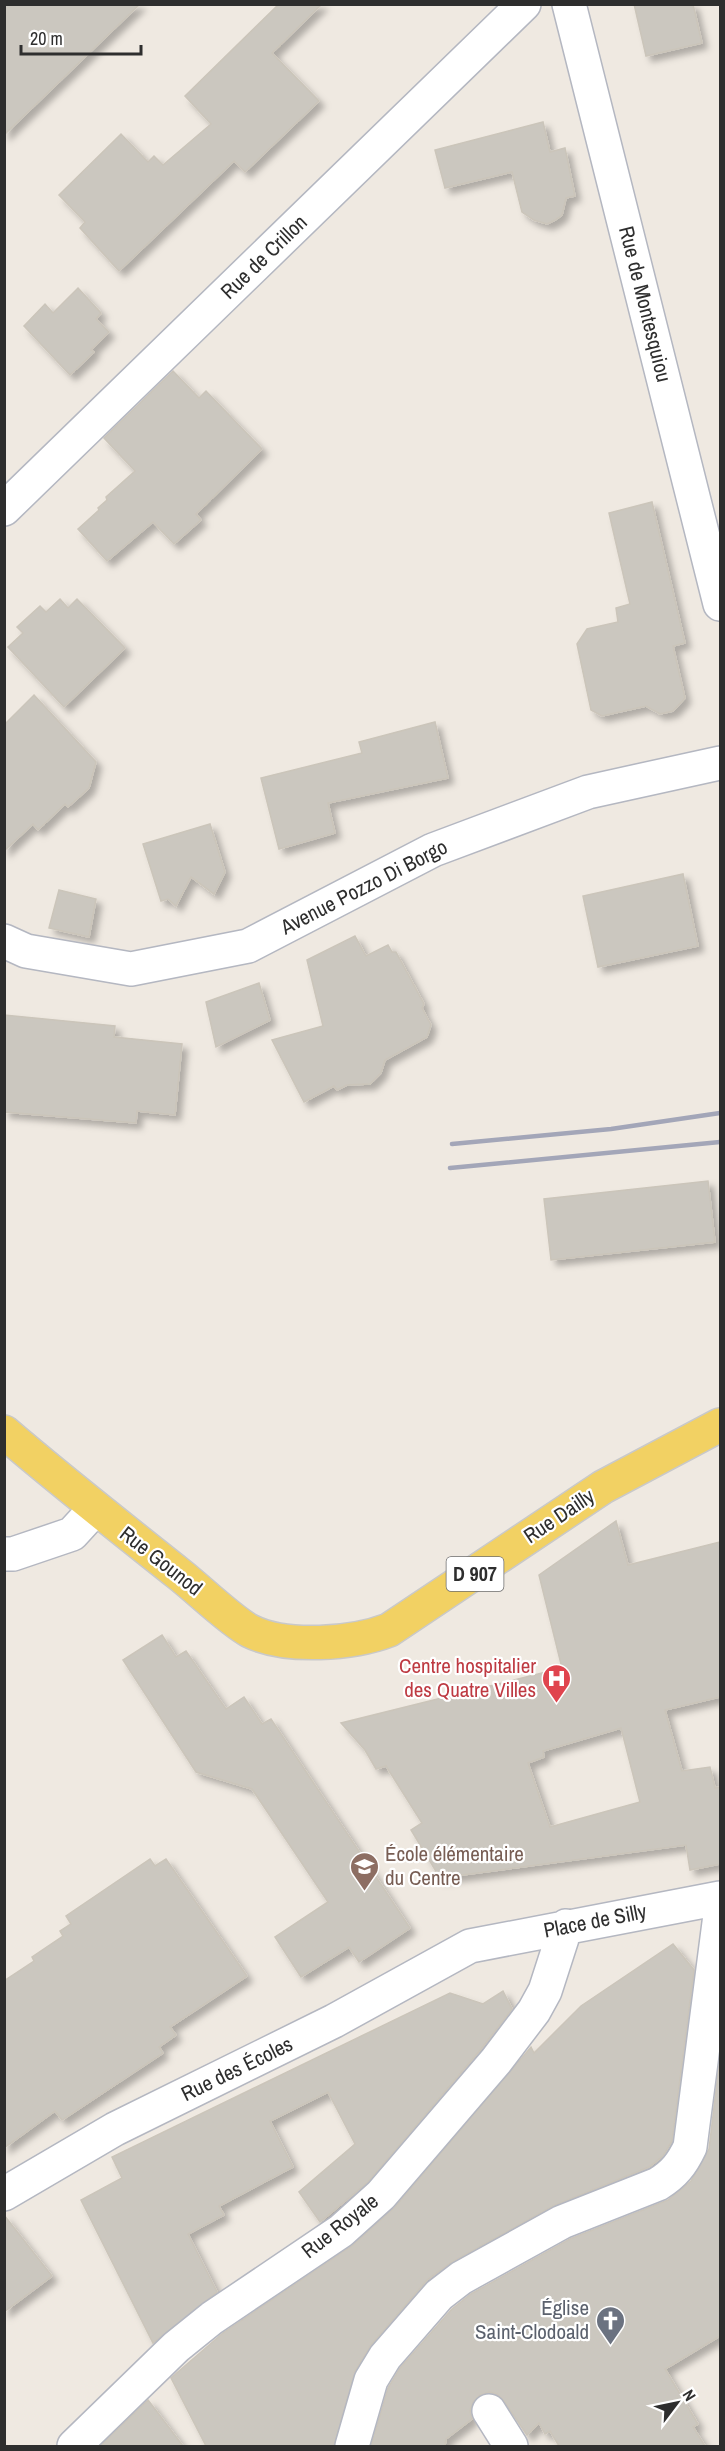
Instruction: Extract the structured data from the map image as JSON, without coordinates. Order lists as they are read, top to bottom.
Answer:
{
  "streets": {
    "main road": ["Rue Dailly", "Rue Gounod", "D 907"],
    "street": [
      "Rue de Crillon",
      "Rue de Montesquiou",
      "Avenue Pozzo Di Borgo",
      "Place de Silly",
      "Rue des Écoles",
      "Rue Royale"
    ]
  },
  "crossings": [
    ["Rue Dailly", "Rue Gounod"],
    ["Place de Silly", "Rue des Écoles"],
    ["Place de Silly", "Rue Royale"]
  ],
  "places": {
    "hospital": ["Centre hospitalier des Quatre Villes"],
    "school or university": ["École élémentaire du Centre"],
    "church": ["Église Saint-Clodoald"]
  },
  "scale_bar": "20 m",
  "north": "top right"
}
